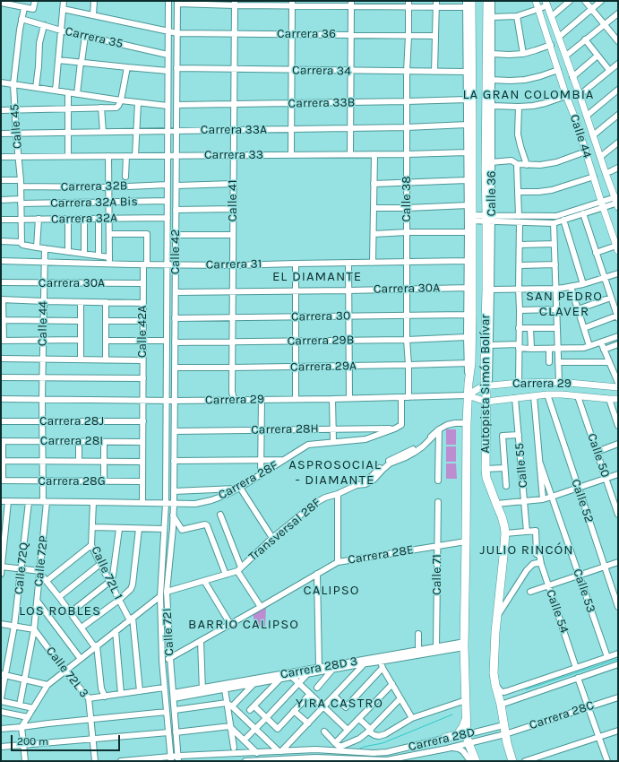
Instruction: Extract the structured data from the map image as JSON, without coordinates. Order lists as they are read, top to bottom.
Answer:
{
  "streets": {
    "highway": ["Autopista Simón Bolívar"],
    "main road": ["Calle 44", "Carrera 29"],
    "street": [
      "Carrera 36",
      "Carrera 35",
      "Carrera 34",
      "Carrera 33B",
      "Calle 45",
      "Carrera 33A",
      "Carrera 33",
      "Carrera 32B",
      "Calle 36",
      "Calle 38",
      "Calle 41",
      "Carrera 32A Bis",
      "Carrera 32A",
      "Calle 42",
      "Carrera 31",
      "Carrera 30A",
      "Carrera 30",
      "Calle 42A",
      "Carrera 29B",
      "Carrera 29A",
      "Carrera 28J",
      "Carrera 28H",
      "Carrera 28I",
      "Calle 50",
      "Calle 55",
      "Carrera 28F",
      "Carrera 28G",
      "Calle 52",
      "Transversal 28F",
      "Carrera 28E",
      "Calle 72P",
      "Calle 72Q",
      "Calle 72L 1",
      "Calle 71",
      "Calle 53",
      "Calle 54",
      "Calle 72I",
      "Carrera 28D 3",
      "Calle 72L 3",
      "Carrera 28C",
      "Carrera 28D"
    ]
  },
  "crossings": [
    ["Carrera 36", "Calle 38"],
    ["Carrera 36", "Calle 41"],
    ["Carrera 36", "Calle 42"],
    ["Carrera 35", "Calle 45"],
    ["Carrera 35", "Calle 42"],
    ["Carrera 34", "Calle 36"],
    ["Carrera 34", "Calle 38"],
    ["Carrera 34", "Calle 41"],
    ["Carrera 34", "Calle 42"],
    ["Carrera 33B", "Calle 36"],
    ["Carrera 33B", "Calle 38"],
    ["Carrera 33B", "Calle 41"],
    ["Carrera 33B", "Calle 42"],
    ["Calle 45", "Carrera 33A"],
    ["Calle 45", "Carrera 33"],
    ["Calle 45", "Carrera 32B"],
    ["Calle 45", "Carrera 32A Bis"],
    ["Calle 45", "Carrera 32A"],
    ["Carrera 33A", "Calle 36"],
    ["Carrera 33A", "Calle 38"],
    ["Carrera 33A", "Calle 41"],
    ["Carrera 33A", "Calle 42"],
    ["Calle 44", "Carrera 31"],
    ["Calle 44", "Carrera 30A"],
    ["Calle 44", "Carrera 29"],
    ["Calle 44", "Calle 72P"],
    ["Carrera 33", "Calle 36"],
    ["Carrera 33", "Calle 38"],
    ["Carrera 33", "Calle 41"],
    ["Carrera 33", "Calle 42"],
    ["Carrera 32B", "Calle 42"],
    ["Calle 36", "Carrera 31"],
    ["Calle 36", "Carrera 30A"],
    ["Calle 36", "Carrera 30"],
    ["Calle 36", "Carrera 29B"],
    ["Calle 36", "Carrera 29A"],
    ["Calle 36", "Autopista Simón Bolívar"],
    ["Calle 38", "Carrera 31"],
    ["Calle 38", "Carrera 30A"],
    ["Calle 38", "Carrera 30"],
    ["Calle 38", "Carrera 29B"],
    ["Calle 38", "Carrera 29A"],
    ["Calle 38", "Carrera 29"],
    ["Calle 41", "Carrera 31"],
    ["Calle 41", "Carrera 30A"],
    ["Calle 41", "Carrera 30"],
    ["Calle 41", "Carrera 29B"],
    ["Calle 41", "Carrera 29A"],
    ["Calle 41", "Carrera 29"],
    ["Carrera 32A Bis", "Calle 42"],
    ["Carrera 32A", "Calle 42"],
    ["Calle 42", "Carrera 31"],
    ["Calle 42", "Carrera 30A"],
    ["Calle 42", "Carrera 30"],
    ["Calle 42", "Carrera 29B"],
    ["Calle 42", "Carrera 29A"],
    ["Calle 42", "Carrera 29"],
    ["Calle 42", "Carrera 28H"],
    ["Calle 42", "Carrera 28F"],
    ["Calle 42", "Calle 72I"],
    ["Carrera 31", "Calle 42A"],
    ["Carrera 30A", "Calle 42A"],
    ["Carrera 30A", "Autopista Simón Bolívar"],
    ["Calle 42A", "Carrera 29"],
    ["Calle 42A", "Carrera 28J"],
    ["Calle 42A", "Carrera 28I"],
    ["Calle 42A", "Carrera 28F"],
    ["Calle 42A", "Carrera 28G"],
    ["Carrera 29A", "Autopista Simón Bolívar"],
    ["Autopista Simón Bolívar", "Carrera 29"],
    ["Autopista Simón Bolívar", "Carrera 28E"],
    ["Autopista Simón Bolívar", "Carrera 28D 3"],
    ["Autopista Simón Bolívar", "Carrera 28C"],
    ["Autopista Simón Bolívar", "Carrera 28D"],
    ["Carrera 29", "Calle 50"],
    ["Carrera 29", "Calle 55"],
    ["Carrera 29", "Carrera 28F"],
    ["Carrera 29", "Calle 52"],
    ["Carrera 29", "Calle 72P"],
    ["Carrera 28J", "Calle 72P"],
    ["Carrera 28H", "Carrera 28F"],
    ["Carrera 28I", "Calle 72P"],
    ["Calle 55", "Calle 54"],
    ["Carrera 28F", "Calle 72P"],
    ["Carrera 28F", "Calle 72Q"],
    ["Carrera 28F", "Calle 72L 1"],
    ["Carrera 28F", "Calle 72I"],
    ["Carrera 28G", "Calle 72P"],
    ["Transversal 28F", "Calle 72I"],
    ["Carrera 28E", "Calle 71"],
    ["Calle 72P", "Calle 72L 3"],
    ["Calle 71", "Carrera 28D 3"],
    ["Calle 72I", "Carrera 28D 3"],
    ["Calle 72I", "Carrera 28D"],
    ["Carrera 28C", "Carrera 28D"]
  ],
  "districts": [
    "LA GRAN COLOMBIA",
    "EL DIAMANTE",
    "SAN PEDRO CLAVER",
    "ASPROSOCIAL - DIAMANTE",
    "JULIO RINCÓN",
    "CALIPSO",
    "LOS ROBLES",
    "BARRIO CALIPSO",
    "YIRA CASTRO"
  ],
  "scale_bar": "200 m"
}
